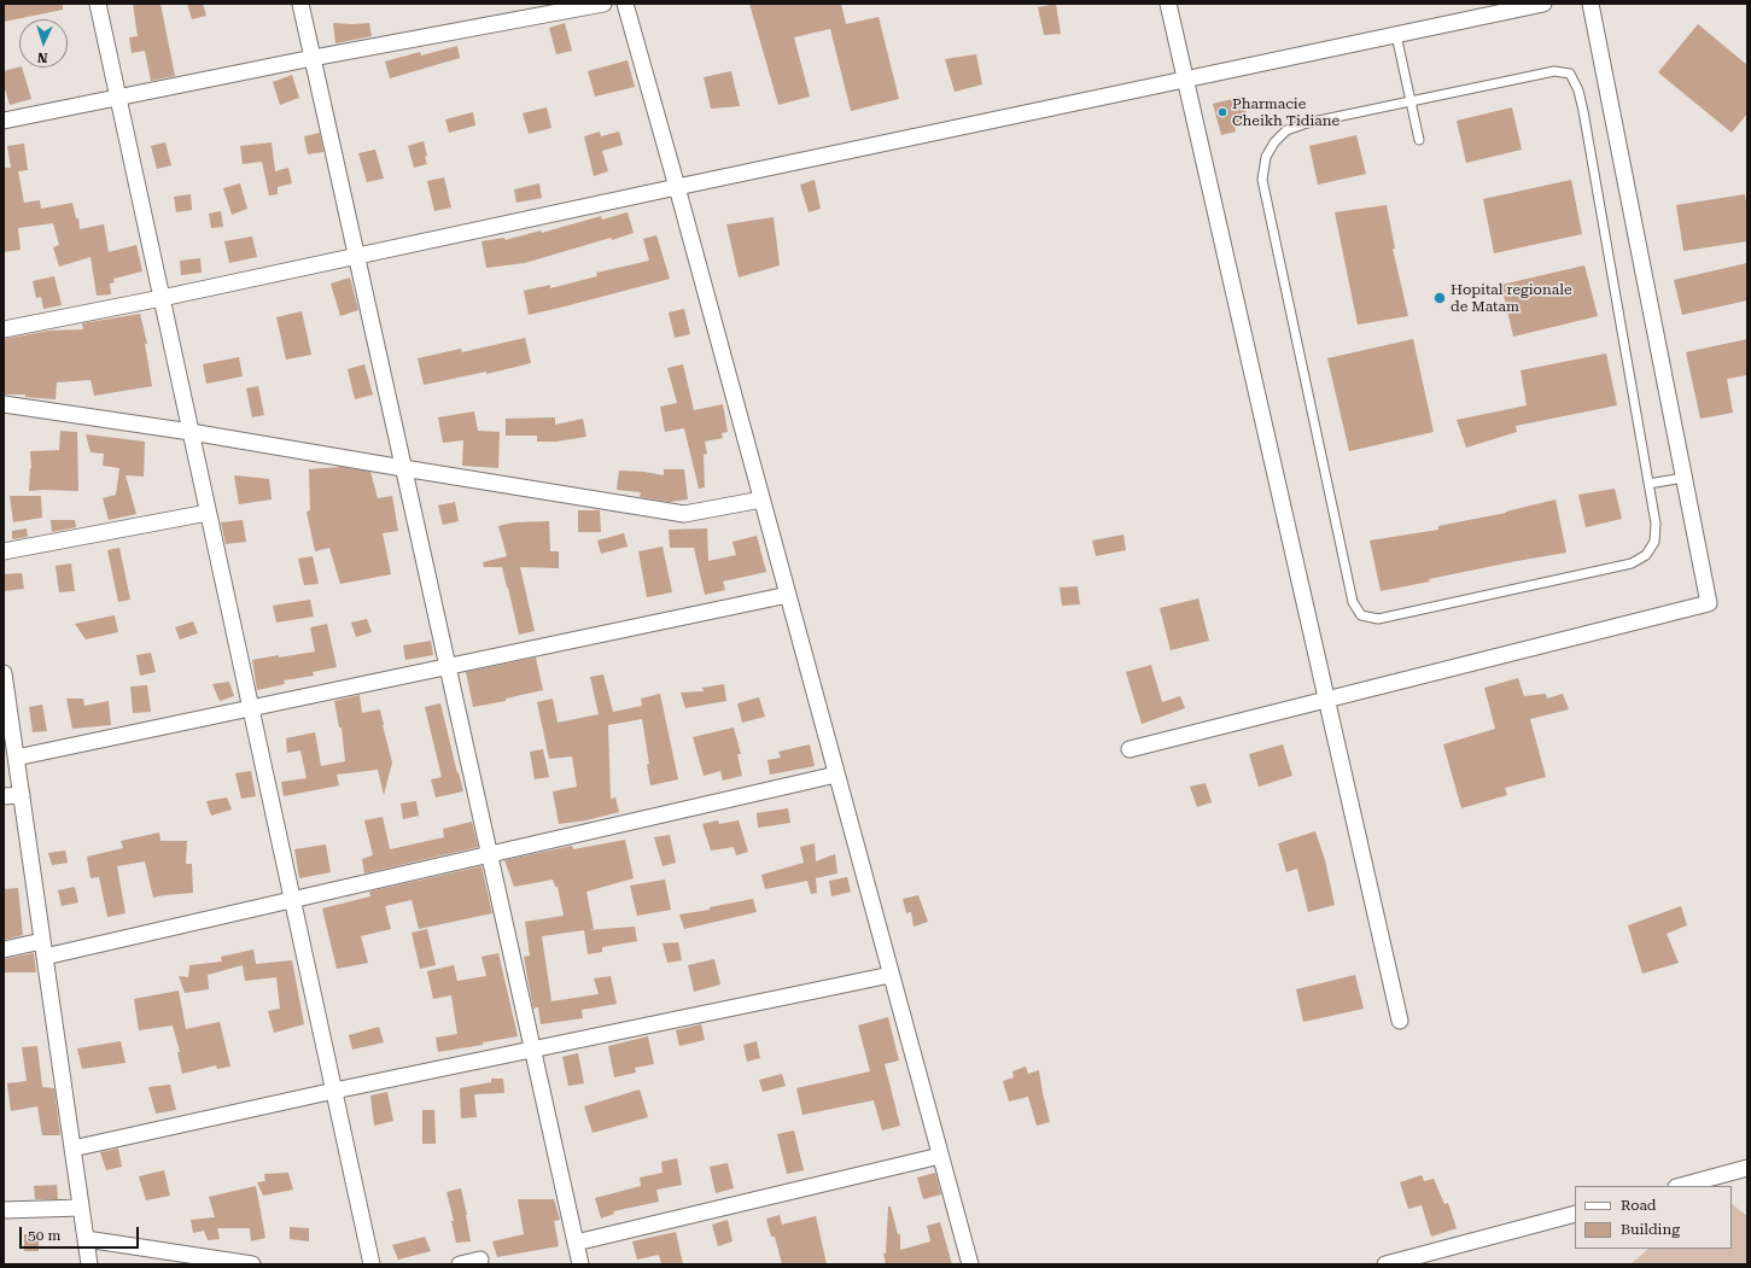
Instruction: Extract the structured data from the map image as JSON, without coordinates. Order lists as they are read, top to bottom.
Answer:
{
  "places": ["Pharmacie Cheikh Tidiane", "Hopital regionale de Matam"],
  "legend": ["Road", "Building"],
  "scale_bar": "50 m",
  "north": "bottom"
}
